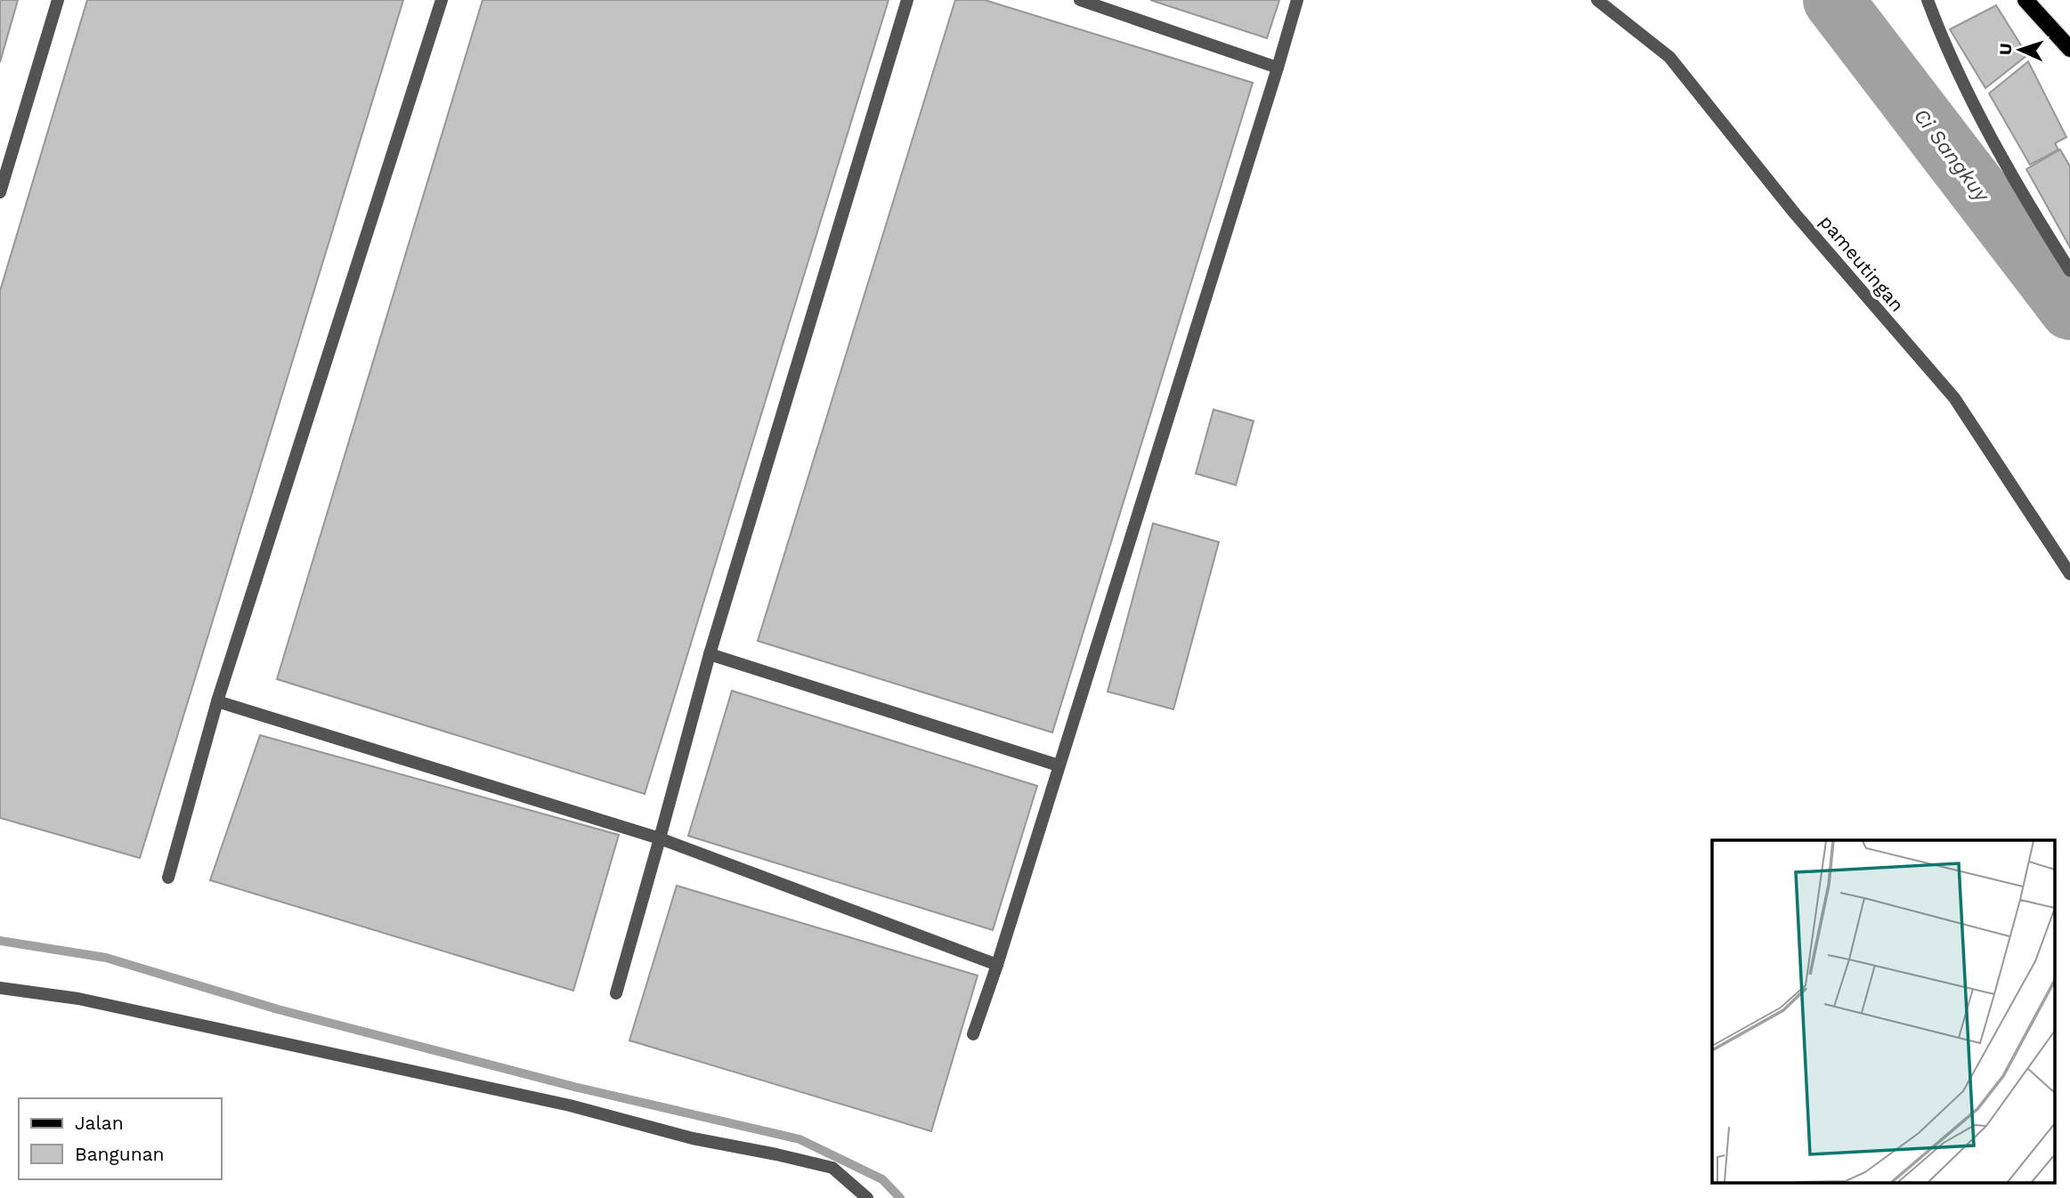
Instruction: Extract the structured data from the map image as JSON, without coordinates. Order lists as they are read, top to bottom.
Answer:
{
  "streets": {
    "street": ["pameutingan"]
  },
  "water": ["Ci Sangkuy"],
  "legend": ["Jalan", "Bangunan"],
  "north": "left"
}
